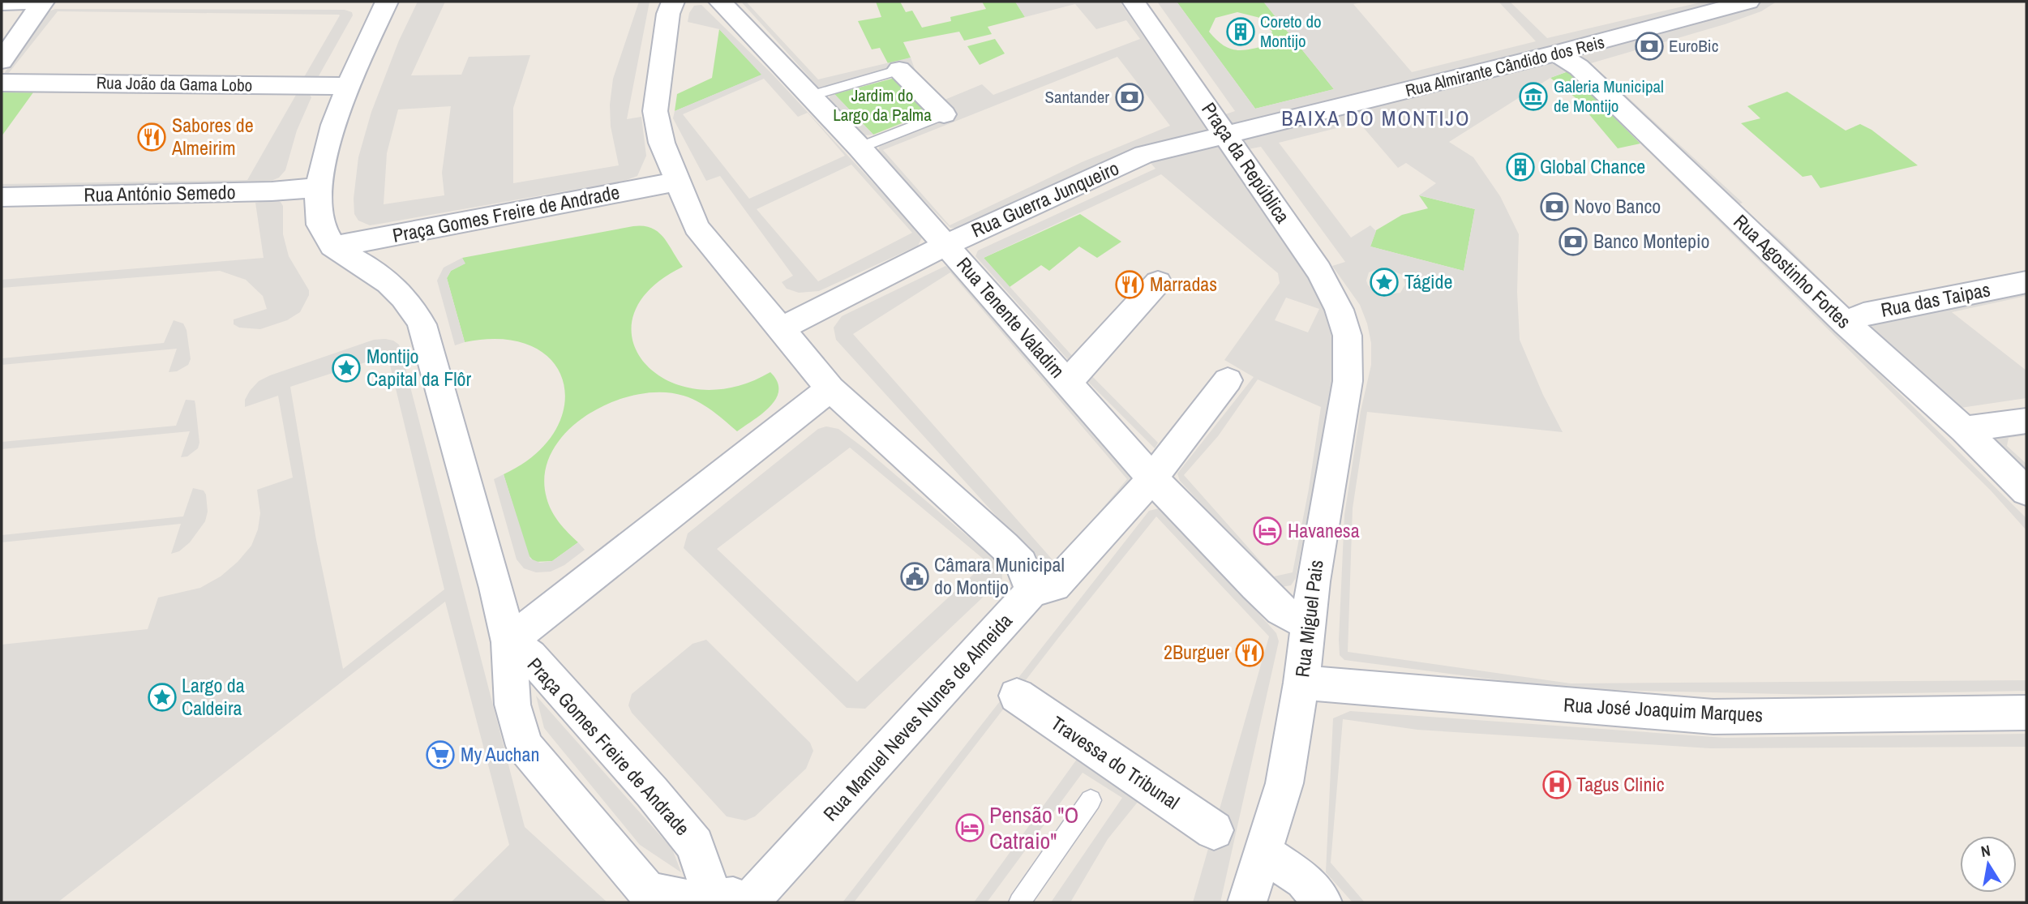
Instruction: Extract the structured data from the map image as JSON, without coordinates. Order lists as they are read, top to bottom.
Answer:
{
  "streets": {
    "street": [
      "Rua Almirante Cândido dos Reis",
      "Rua João da Gama Lobo",
      "Praça da República",
      "Rua António Semedo",
      "Rua Guerra Junqueiro",
      "Praça Gomes Freire de Andrade",
      "Rua Agostinho Fortes",
      "Rua das Taipas",
      "Rua Tenente Valadim",
      "Rua Miguel Pais",
      "Rua José Joaquim Marques",
      "Rua Manuel Neves Nunes de Almeida",
      "Travessa do Tribunal"
    ]
  },
  "crossings": [
    ["Rua Almirante Cândido dos Reis", "Praça da República"],
    ["Rua Almirante Cândido dos Reis", "Rua Guerra Junqueiro"],
    ["Rua Almirante Cândido dos Reis", "Rua Agostinho Fortes"],
    ["Rua João da Gama Lobo", "Praça Gomes Freire de Andrade"],
    ["Praça da República", "Rua Guerra Junqueiro"],
    ["Praça da República", "Rua Miguel Pais"],
    ["Rua António Semedo", "Praça Gomes Freire de Andrade"],
    ["Rua Guerra Junqueiro", "Rua Tenente Valadim"],
    ["Praça Gomes Freire de Andrade", "Rua Manuel Neves Nunes de Almeida"],
    ["Rua Agostinho Fortes", "Rua das Taipas"],
    ["Rua Tenente Valadim", "Rua Miguel Pais"],
    ["Rua Tenente Valadim", "Rua Manuel Neves Nunes de Almeida"],
    ["Rua Miguel Pais", "Rua José Joaquim Marques"]
  ],
  "districts": ["BAIXA DO MONTIJO"],
  "parks": ["Jardim do Largo da Palma"],
  "places": {
    "building": ["Coreto do Montijo", "Global Chance"],
    "bank": [
      "EuroBic",
      "Santander",
      "Novo Banco",
      "Banco Montepio"
    ],
    "museum": ["Galeria Municipal de Montijo"],
    "restaurant": ["Sabores de Almeirim", "Marradas", "2Burguer"],
    "place": ["Tágide", "Montijo Capital da Flôr", "Largo da Caldeira"],
    "hotel": ["Havanesa", "Pensão \"O Catraio\""],
    "public building": ["Câmara Municipal do Montijo"],
    "supermarket": ["My Auchan"],
    "hospital": ["Tagus Clinic"]
  },
  "north": "top"
}
